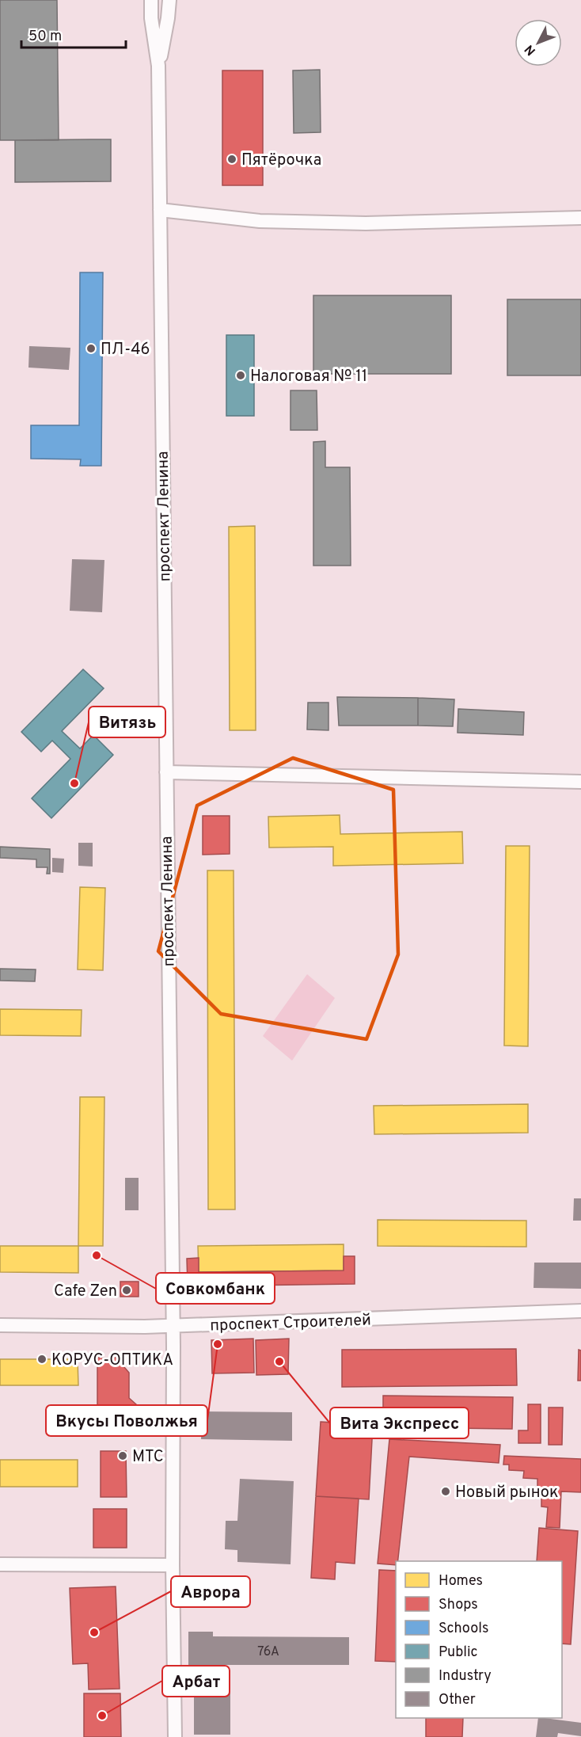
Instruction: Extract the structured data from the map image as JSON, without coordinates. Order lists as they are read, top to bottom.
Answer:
{
  "streets": {
    "street": ["проспект Ленина", "проспект Строителей"]
  },
  "crossings": [
    ["проспект Ленина", "проспект Строителей"]
  ],
  "places": [
    "Пятёрочка",
    "ПЛ-46",
    "Налоговая № 11",
    "Витязь",
    "Совкомбанк",
    "Cafe Zen",
    "Вкусы Поволжья",
    "КОРУС-ОПТИКА",
    "Вита Экспресс",
    "МТС",
    "Новый рынок",
    "Аврора",
    "Арбат"
  ],
  "house_numbers": ["76А"],
  "legend": [
    "Homes",
    "Shops",
    "Schools",
    "Public",
    "Industry",
    "Other"
  ],
  "scale_bar": "50 m",
  "north": "bottom left"
}
